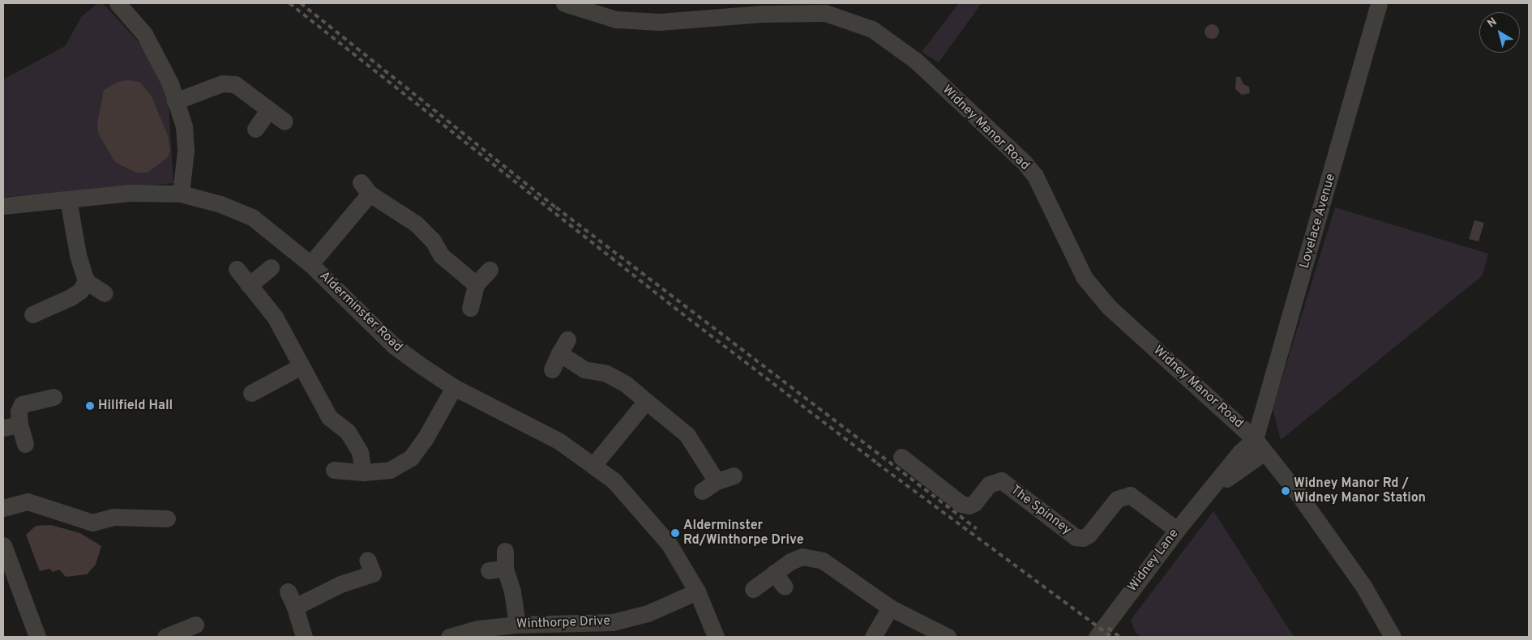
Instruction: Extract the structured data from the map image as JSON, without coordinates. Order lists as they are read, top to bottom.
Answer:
{
  "streets": {
    "street": [
      "Widney Manor Road",
      "Lovelace Avenue",
      "Alderminster Road",
      "The Spinney",
      "Widney Lane",
      "Winthorpe Drive"
    ]
  },
  "crossings": [
    ["Widney Manor Road", "Lovelace Avenue"],
    ["Widney Manor Road", "Widney Lane"],
    ["Lovelace Avenue", "Widney Lane"],
    ["Alderminster Road", "Winthorpe Drive"],
    ["The Spinney", "Widney Lane"]
  ],
  "places": ["Hillfield Hall", "Widney Manor Rd / Widney Manor Station", "Alderminster Rd/Winthorpe Drive"],
  "north": "top left"
}
